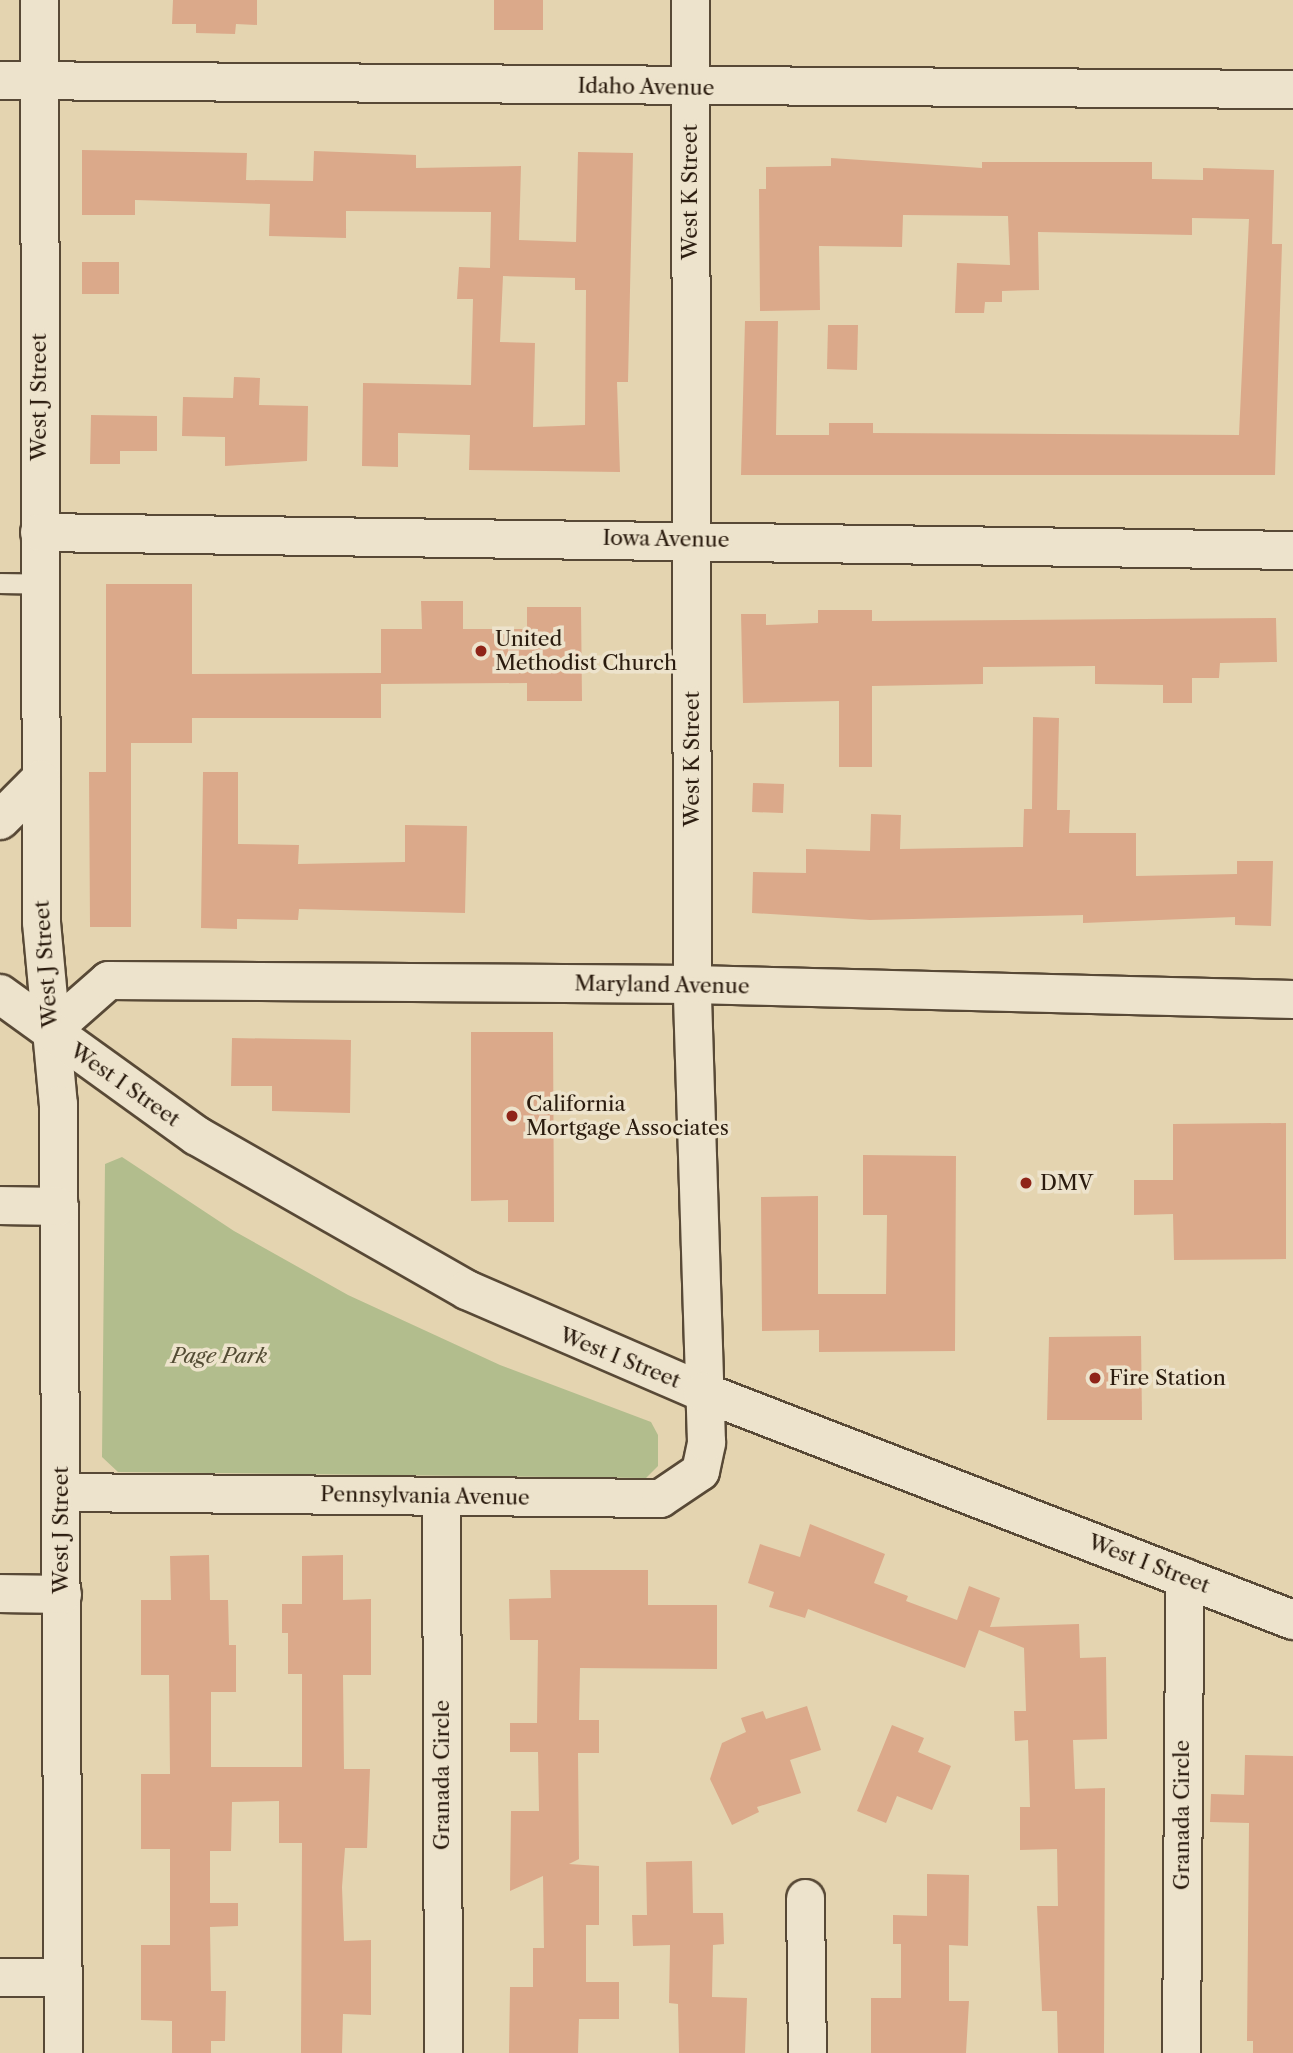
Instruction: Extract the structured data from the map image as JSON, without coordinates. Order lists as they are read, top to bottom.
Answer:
{
  "streets": {
    "street": [
      "Idaho Avenue",
      "West K Street",
      "West J Street",
      "Iowa Avenue",
      "Maryland Avenue",
      "West I Street",
      "Pennsylvania Avenue",
      "Granada Circle"
    ]
  },
  "crossings": [
    ["Idaho Avenue", "West K Street"],
    ["Idaho Avenue", "West J Street"],
    ["West K Street", "Iowa Avenue"],
    ["West K Street", "Maryland Avenue"],
    ["West K Street", "West I Street"],
    ["West K Street", "Pennsylvania Avenue"],
    ["West J Street", "Iowa Avenue"],
    ["West J Street", "Maryland Avenue"],
    ["West J Street", "West I Street"],
    ["West J Street", "Pennsylvania Avenue"],
    ["Maryland Avenue", "West I Street"],
    ["West I Street", "Pennsylvania Avenue"],
    ["West I Street", "Granada Circle"],
    ["Pennsylvania Avenue", "Granada Circle"]
  ],
  "parks": ["Page Park"],
  "places": [
    "United Methodist Church",
    "California Mortgage Associates",
    "DMV",
    "Fire Station"
  ]
}
